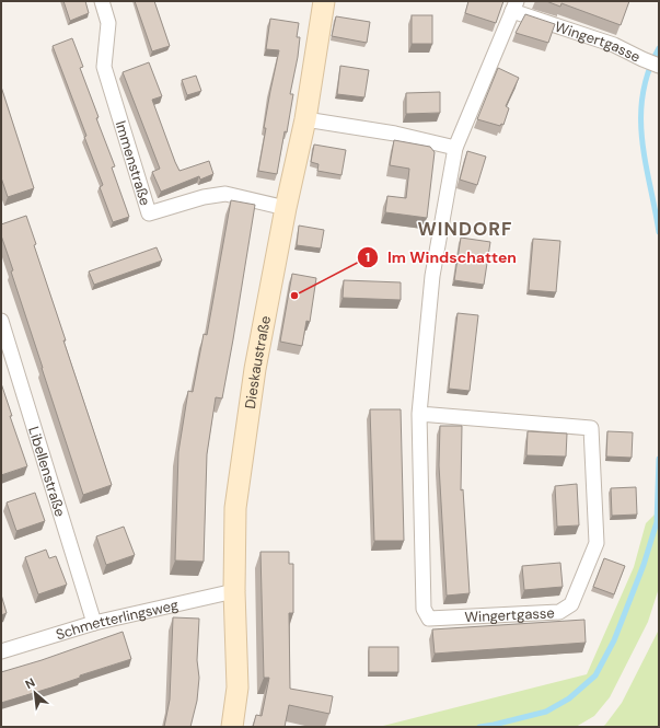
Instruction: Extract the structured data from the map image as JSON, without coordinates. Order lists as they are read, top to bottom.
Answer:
{
  "streets": {
    "main road": ["Dieskaustraße"],
    "street": [
      "Wingertgasse",
      "Immenstraße",
      "Libellenstraße",
      "Schmetterlingsweg"
    ]
  },
  "crossings": [
    ["Immenstraße", "Dieskaustraße"],
    ["Dieskaustraße", "Schmetterlingsweg"],
    ["Libellenstraße", "Schmetterlingsweg"]
  ],
  "districts": ["WINDORF"],
  "places": ["Im Windschatten"],
  "north": "top left"
}
